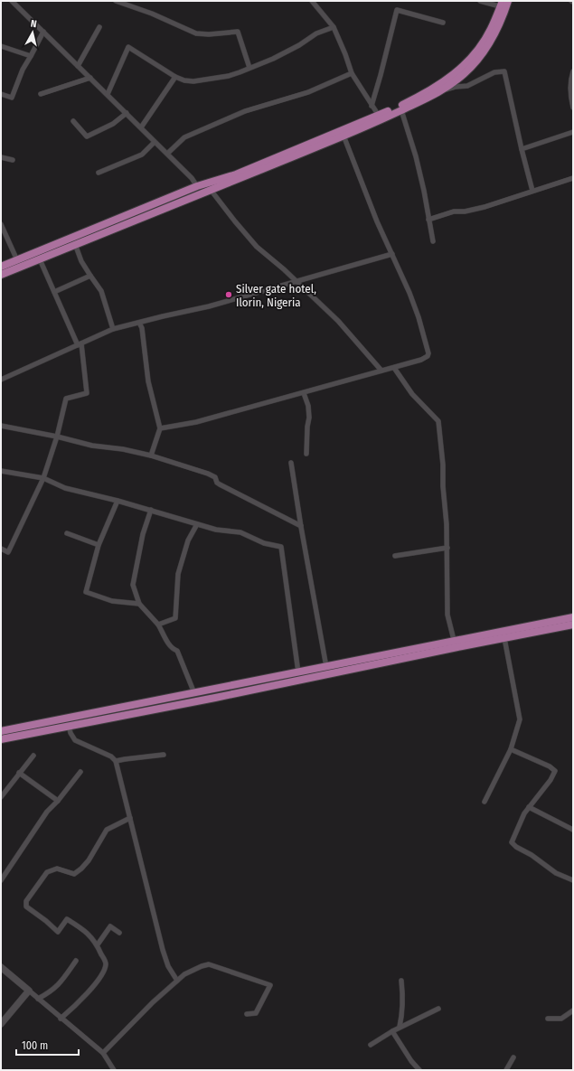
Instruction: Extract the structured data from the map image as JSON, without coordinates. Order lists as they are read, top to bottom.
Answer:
{
  "places": ["Silver gate hotel, Ilorin, Nigeria"],
  "scale_bar": "100 m",
  "north": "top"
}
